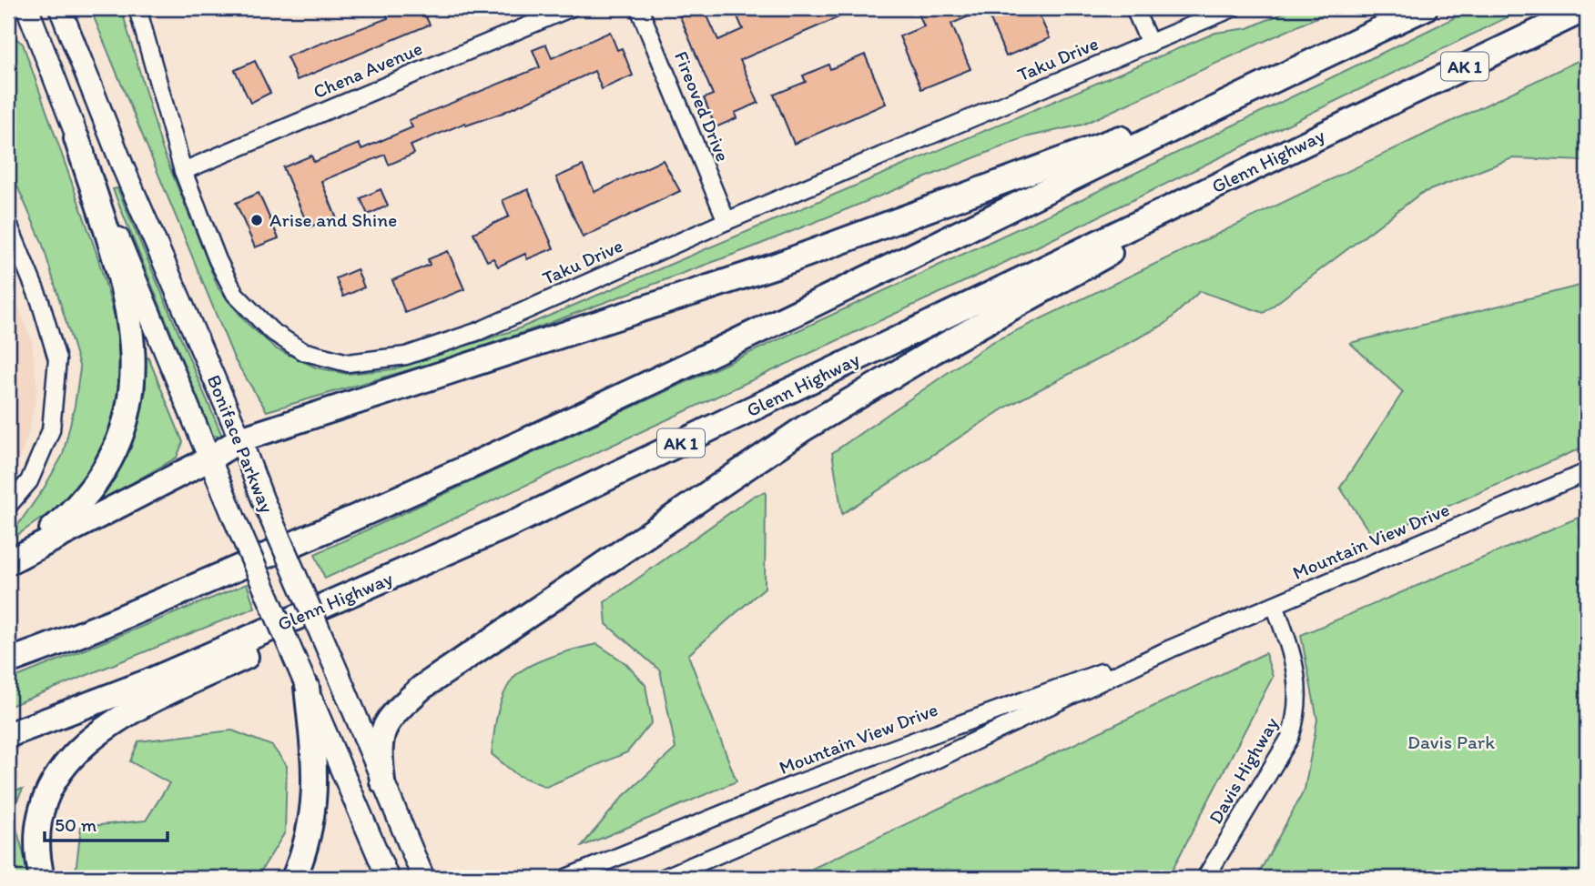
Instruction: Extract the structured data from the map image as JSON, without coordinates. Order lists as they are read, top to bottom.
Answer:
{
  "streets": {
    "highway": ["AK 1", "Glenn Highway"],
    "main road": ["Boniface Parkway"],
    "street": [
      "Taku Drive",
      "Chena Avenue",
      "Fireoved Drive",
      "Mountain View Drive",
      "Davis Highway"
    ]
  },
  "crossings": [
    ["Taku Drive", "Chena Avenue"],
    ["Taku Drive", "Fireoved Drive"],
    ["Mountain View Drive", "Davis Highway"]
  ],
  "parks": ["Davis Park"],
  "places": ["Arise and Shine"],
  "scale_bar": "50 m"
}
